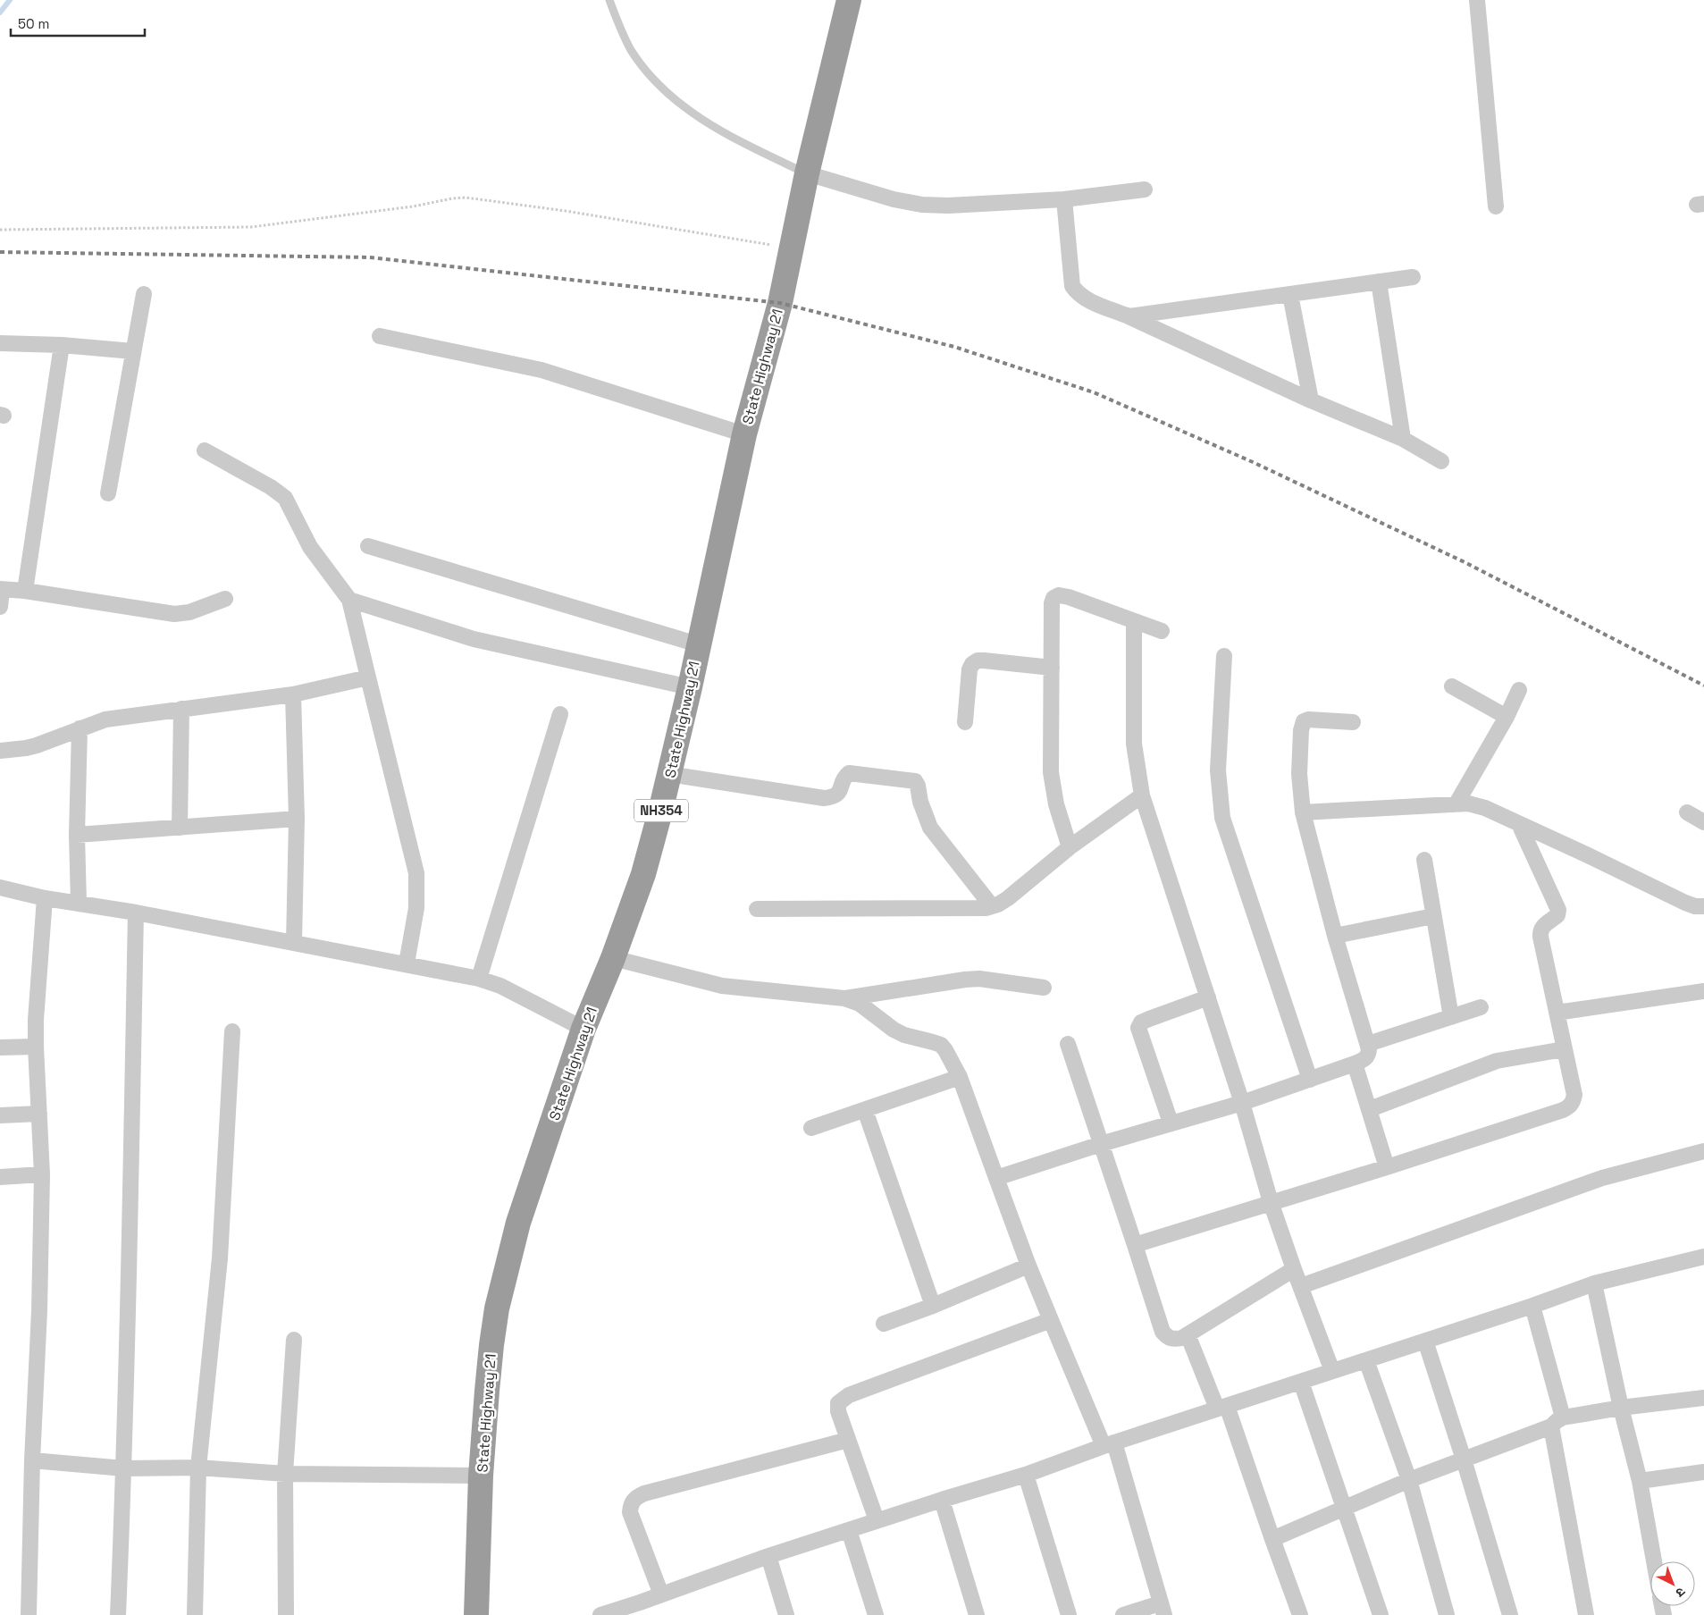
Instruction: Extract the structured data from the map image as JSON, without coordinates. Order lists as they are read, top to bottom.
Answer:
{
  "streets": {
    "highway": ["State Highway 21", "NH354"]
  },
  "scale_bar": "50 m",
  "north": "bottom right"
}
